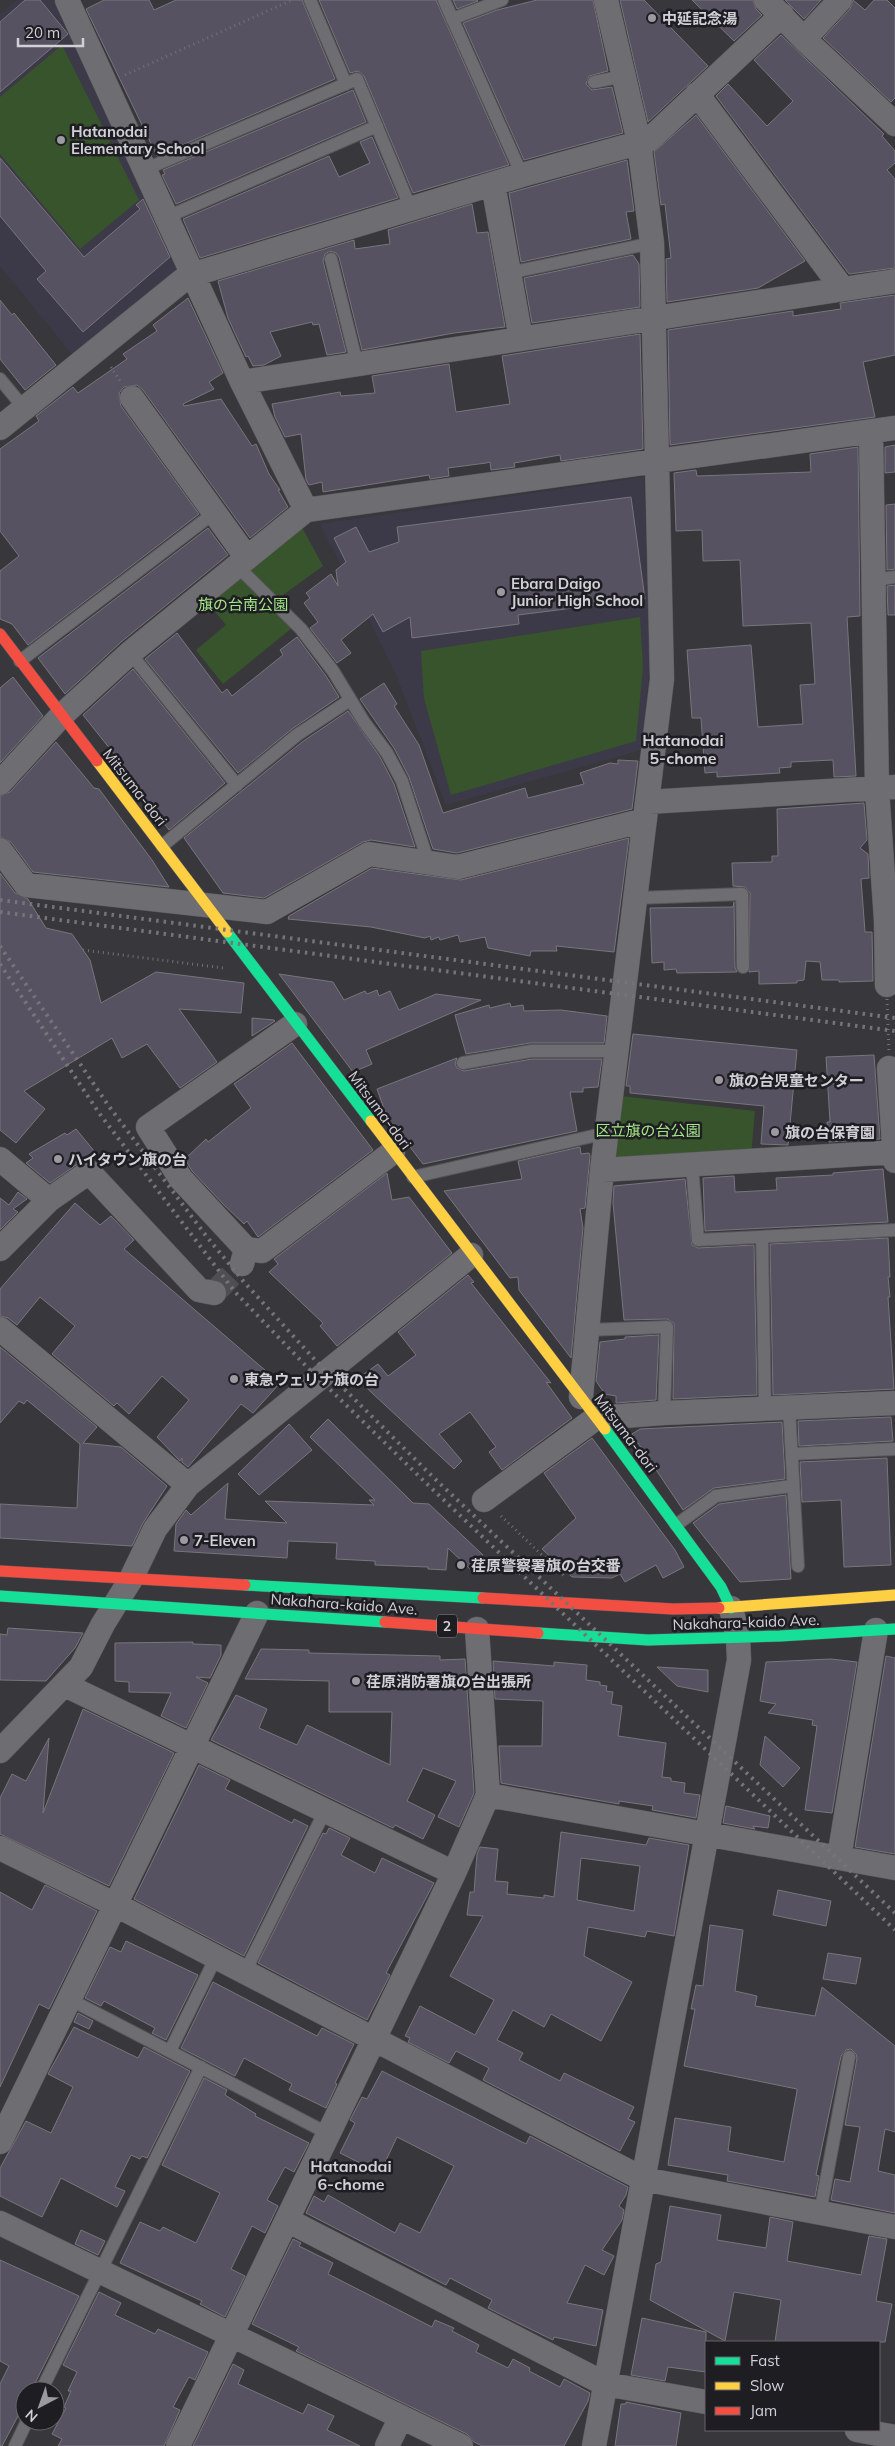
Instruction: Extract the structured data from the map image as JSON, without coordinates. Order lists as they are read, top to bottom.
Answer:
{
  "streets": {
    "main road": ["Mitsuma-dori", "Nakahara-kaido Ave.", "2"]
  },
  "crossings": [
    ["Mitsuma-dori", "Nakahara-kaido Ave."]
  ],
  "districts": ["Hatanodai 5-chome", "Hatanodai 6-chome"],
  "parks": ["旗の台南公園", "区立旗の台公園"],
  "places": [
    "中延記念湯",
    "Hatanodai Elementary School",
    "Ebara Daigo Junior High School",
    "旗の台児童センター",
    "旗の台保育園",
    "ハイタウン旗の台",
    "東急ウェリナ旗の台",
    "7-Eleven",
    "荏原警察署旗の台交番",
    "荏原消防署旗の台出張所"
  ],
  "legend": ["Fast", "Slow", "Jam"],
  "scale_bar": "20 m",
  "north": "bottom left"
}
